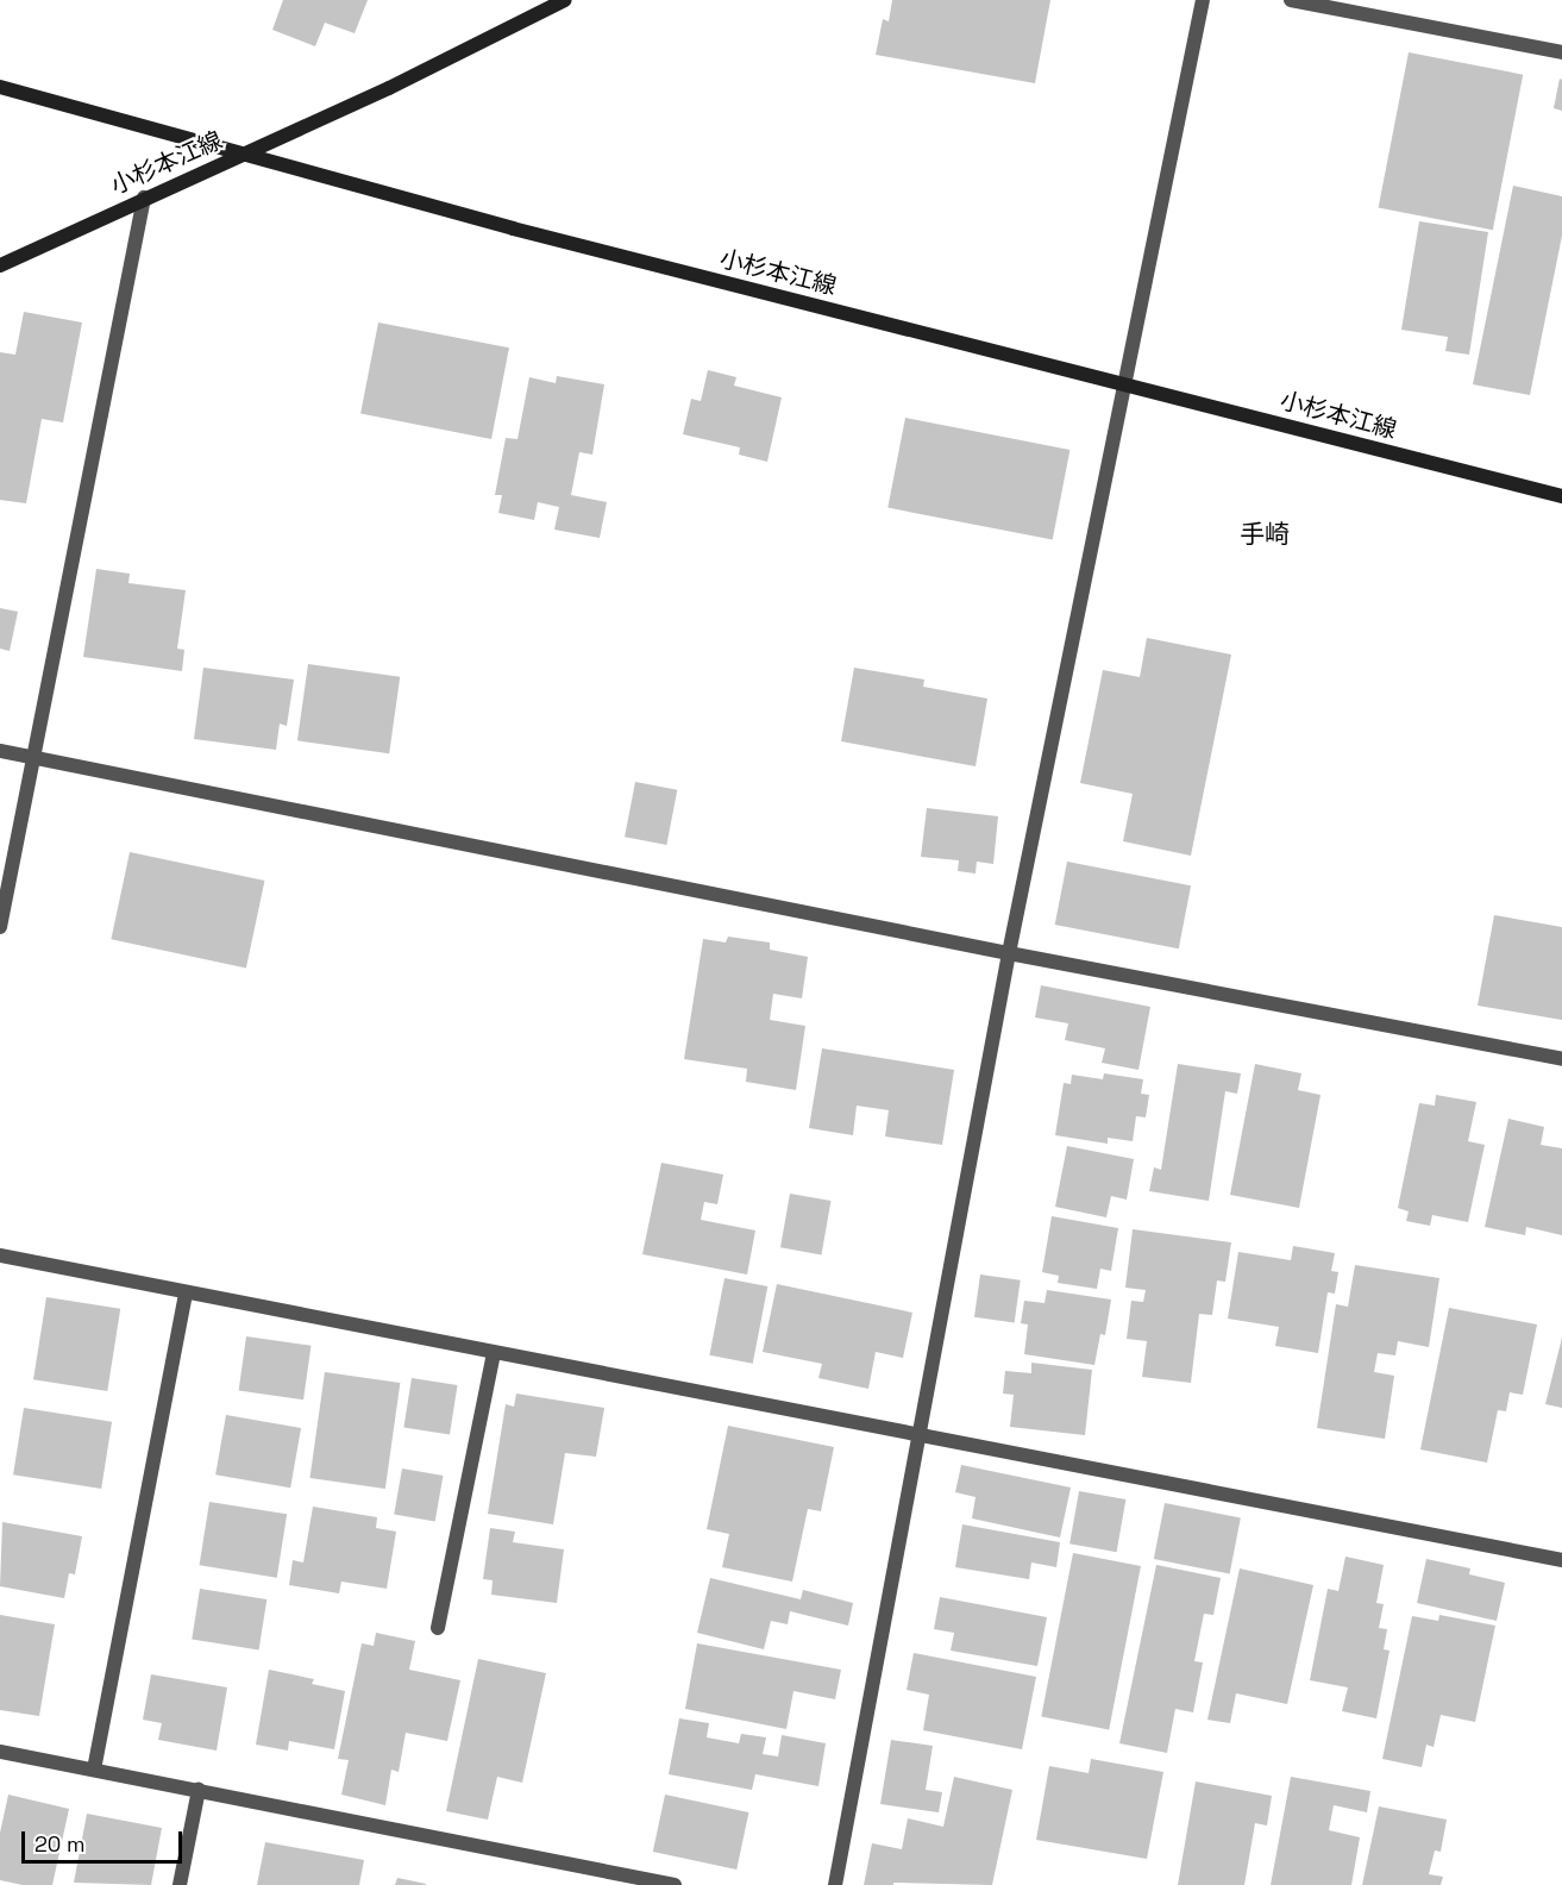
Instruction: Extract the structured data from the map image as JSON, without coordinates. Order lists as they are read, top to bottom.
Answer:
{
  "streets": {
    "main road": ["小杉本江線"]
  },
  "districts": ["手崎"],
  "scale_bar": "20 m"
}
